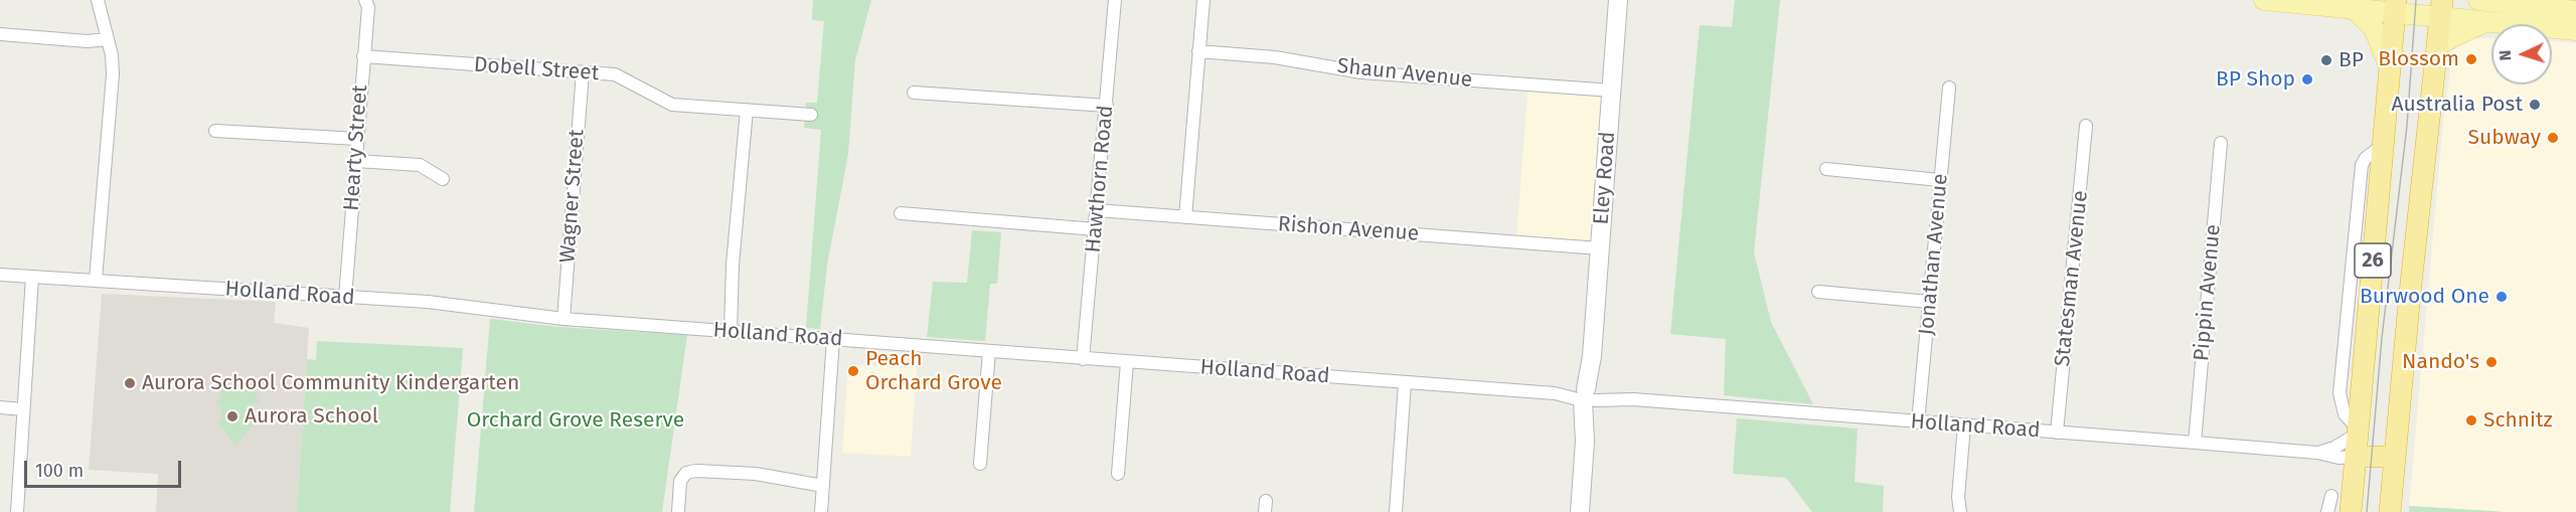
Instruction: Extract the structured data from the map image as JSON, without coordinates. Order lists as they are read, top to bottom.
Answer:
{
  "streets": {
    "highway": ["26"],
    "main road": ["Eley Road"],
    "street": [
      "Dobell Street",
      "Shaun Avenue",
      "Hearty Street",
      "Hawthorn Road",
      "Wagner Street",
      "Rishon Avenue",
      "Jonathan Avenue",
      "Statesman Avenue",
      "Pippin Avenue",
      "Holland Road"
    ]
  },
  "crossings": [
    ["Dobell Street", "Hearty Street"],
    ["Dobell Street", "Wagner Street"],
    ["Shaun Avenue", "Eley Road"],
    ["Hearty Street", "Holland Road"],
    ["Eley Road", "Rishon Avenue"],
    ["Eley Road", "Holland Road"],
    ["Hawthorn Road", "Rishon Avenue"],
    ["Hawthorn Road", "Holland Road"],
    ["Wagner Street", "Holland Road"],
    ["Jonathan Avenue", "Holland Road"],
    ["26", "Holland Road"],
    ["Statesman Avenue", "Holland Road"],
    ["Pippin Avenue", "Holland Road"]
  ],
  "parks": ["Orchard Grove Reserve"],
  "places": [
    "Blossom",
    "BP",
    "BP Shop",
    "Australia Post",
    "Subway",
    "Burwood One",
    "Nando's",
    "Peach Orchard Grove",
    "Aurora School Community Kindergarten",
    "Aurora School",
    "Schnitz"
  ],
  "scale_bar": "100 m",
  "north": "left"
}
